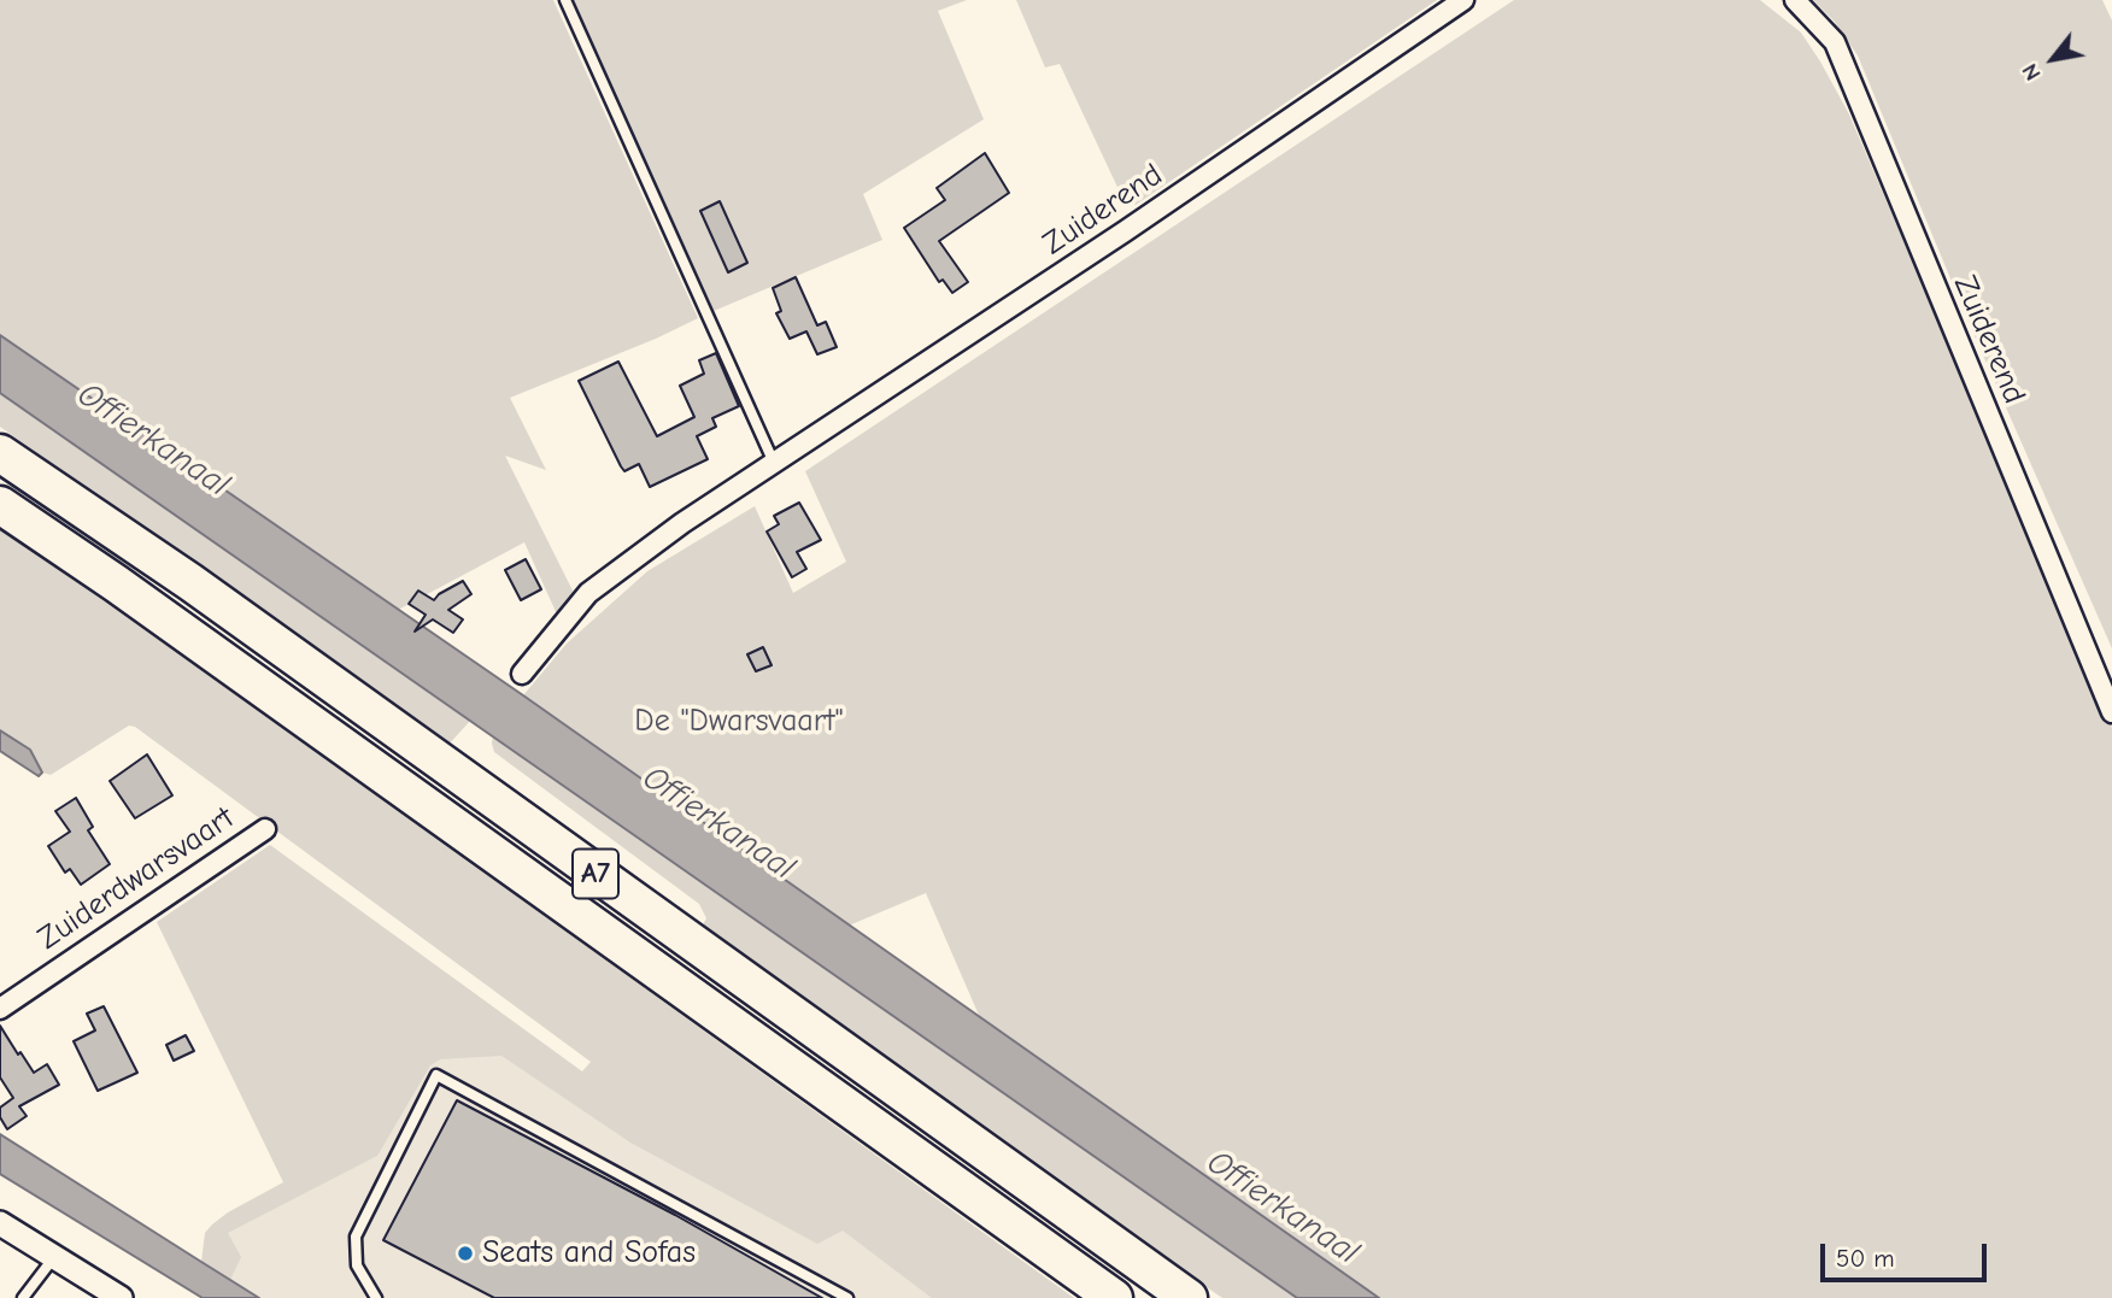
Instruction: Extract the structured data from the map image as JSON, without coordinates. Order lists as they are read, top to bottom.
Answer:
{
  "streets": {
    "highway": ["A7"],
    "street": ["Zuiderend", "Zuiderdwarsvaart"]
  },
  "water": ["Offierkanaal"],
  "parks": ["De \"Dwarsvaart\""],
  "places": ["Seats and Sofas"],
  "scale_bar": "50 m",
  "north": "bottom left"
}
